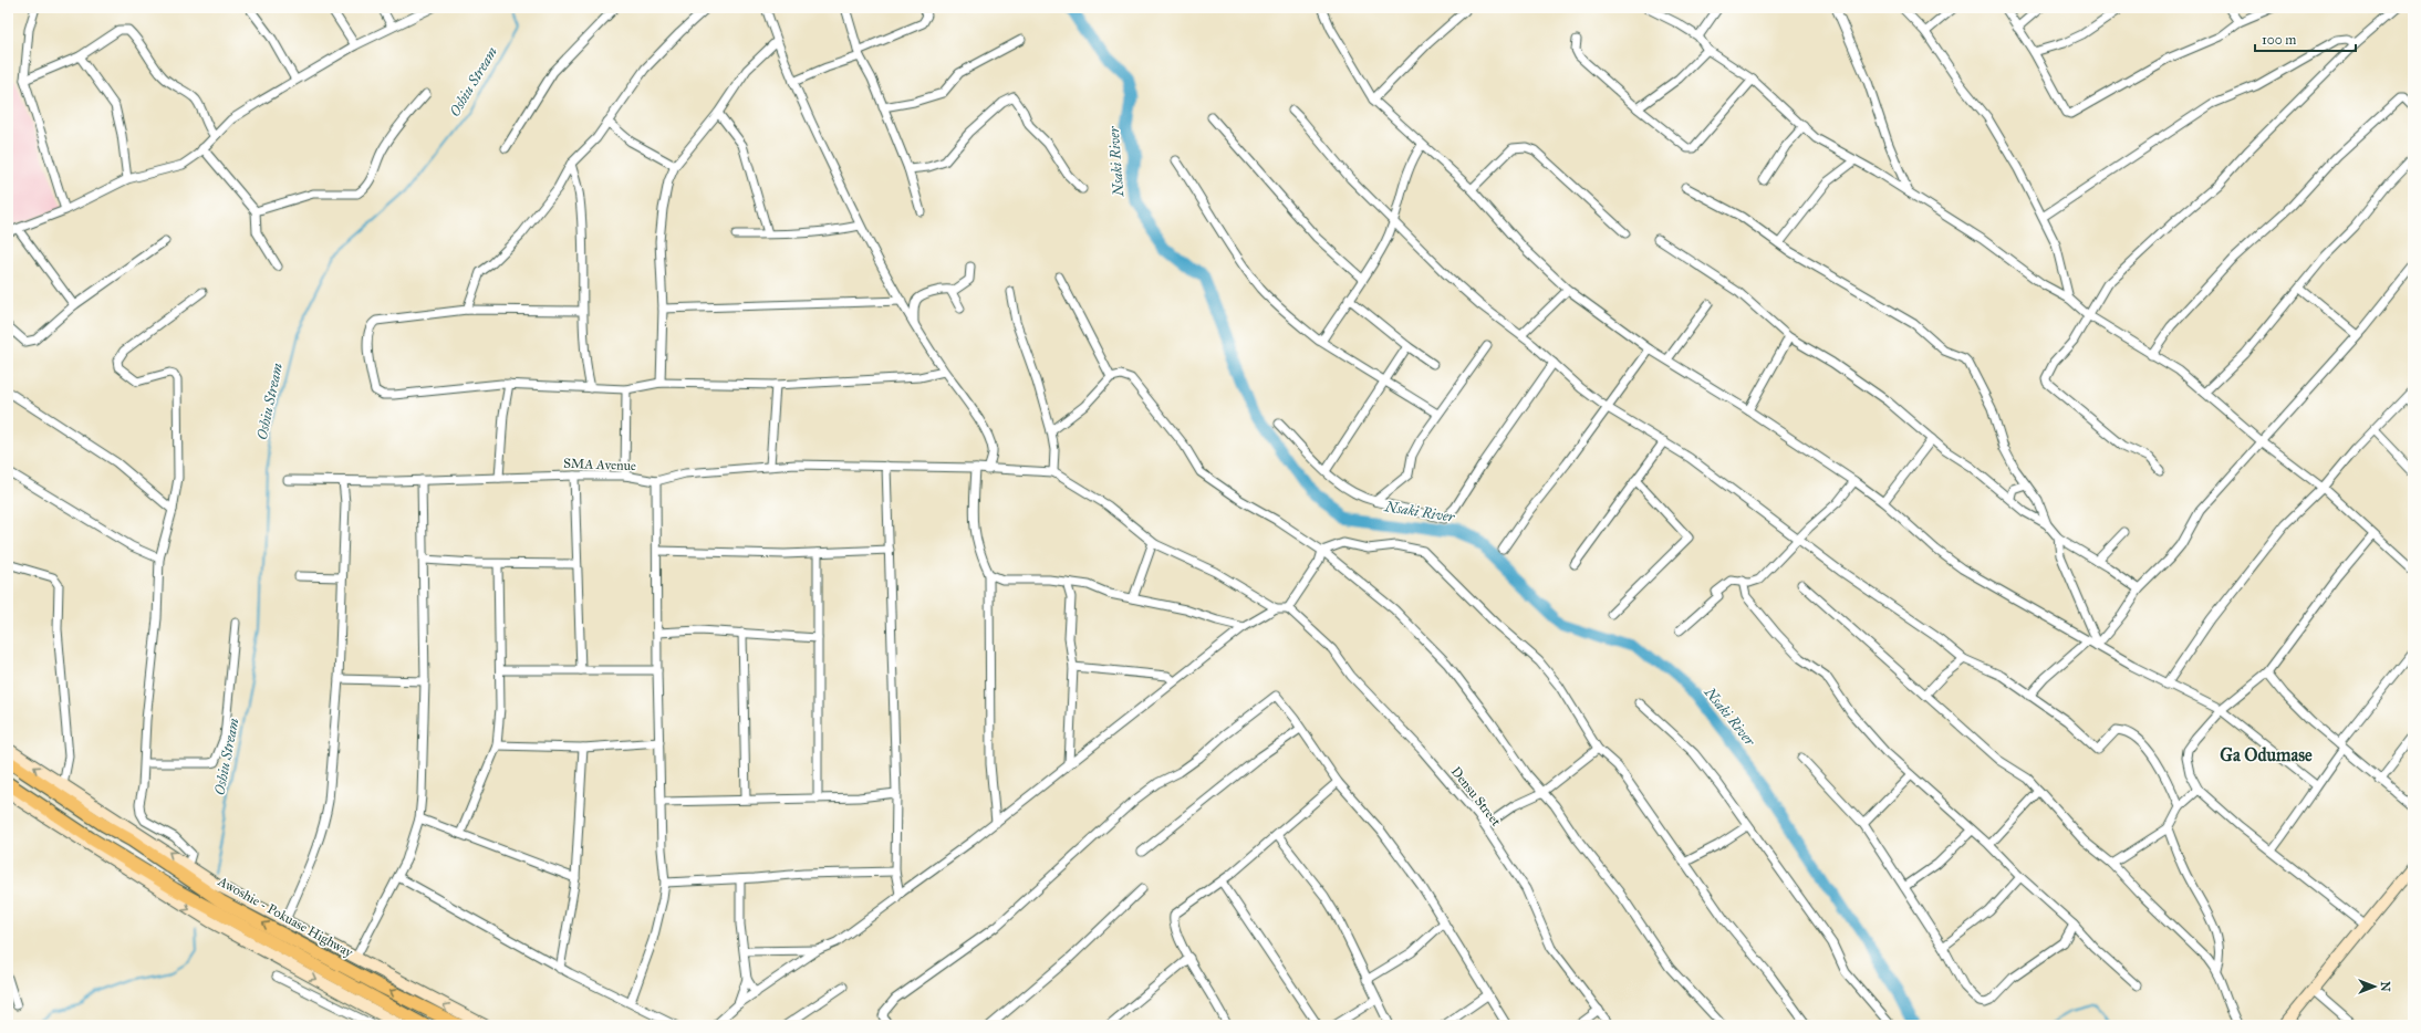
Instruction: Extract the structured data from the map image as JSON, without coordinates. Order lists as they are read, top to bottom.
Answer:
{
  "streets": {
    "main road": ["Awoshie - Pokuase Highway"],
    "street": ["SMA Avenue", "Densu Street"]
  },
  "districts": ["Ga Odumase"],
  "water": ["Oshiu Stream", "Nsaki River"],
  "scale_bar": "100 m",
  "north": "right"
}
